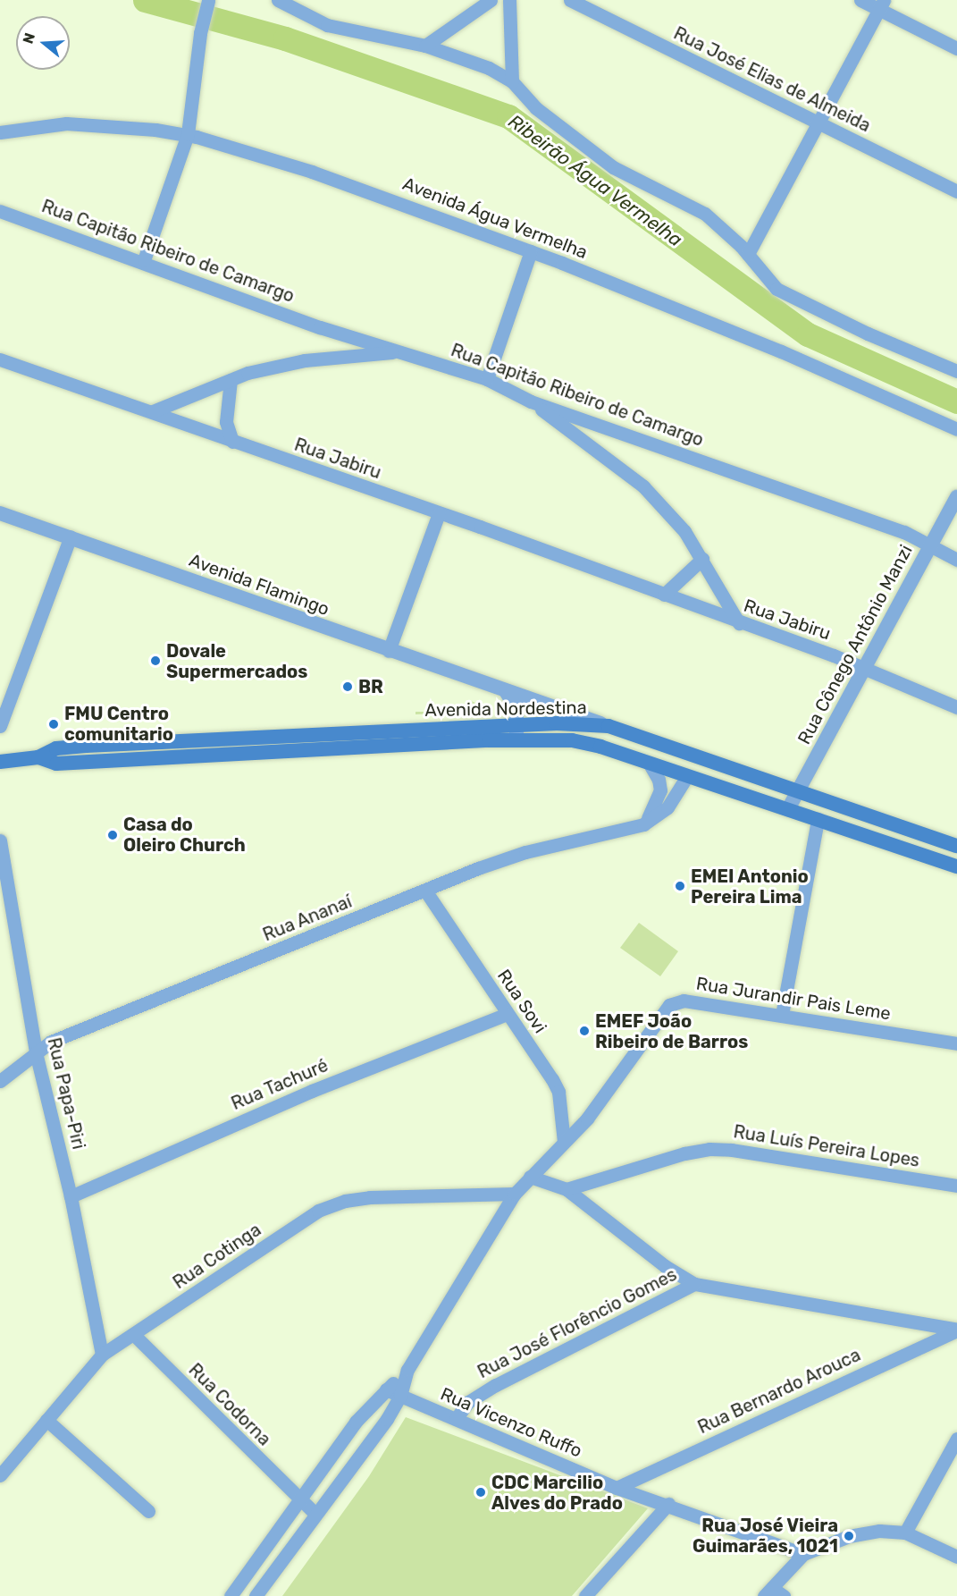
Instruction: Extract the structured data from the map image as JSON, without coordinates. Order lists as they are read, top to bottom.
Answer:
{
  "streets": {
    "main road": ["Avenida Nordestina"],
    "street": [
      "Rua José Elias de Almeida",
      "Avenida Água Vermelha",
      "Rua Capitão Ribeiro de Camargo",
      "Rua Jabiru",
      "Avenida Flamingo",
      "Rua Cônego Antônio Manzi",
      "Rua Ananaí",
      "Rua Jurandir Pais Leme",
      "Rua Sovi",
      "Rua Tachuré",
      "Rua Papa-Piri",
      "Rua Luís Pereira Lopes",
      "Rua Cotinga",
      "Rua José Florêncio Gomes",
      "Rua Bernardo Arouca",
      "Rua Codorna",
      "Rua Vicenzo Ruffo"
    ]
  },
  "crossings": [
    ["Rua Capitão Ribeiro de Camargo", "Rua Cônego Antônio Manzi"],
    ["Rua Jabiru", "Rua Cônego Antônio Manzi"],
    ["Avenida Flamingo", "Avenida Nordestina"],
    ["Rua Cônego Antônio Manzi", "Avenida Nordestina"],
    ["Avenida Nordestina", "Rua Ananaí"],
    ["Rua Ananaí", "Rua Sovi"],
    ["Rua Ananaí", "Rua Papa-Piri"],
    ["Rua Jurandir Pais Leme", "Rua Sovi"],
    ["Rua Jurandir Pais Leme", "Rua Cotinga"],
    ["Rua Jurandir Pais Leme", "Rua José Florêncio Gomes"],
    ["Rua Sovi", "Rua Tachuré"],
    ["Rua Tachuré", "Rua Papa-Piri"],
    ["Rua Papa-Piri", "Rua Cotinga"],
    ["Rua Luís Pereira Lopes", "Rua José Florêncio Gomes"],
    ["Rua Cotinga", "Rua Codorna"],
    ["Rua José Florêncio Gomes", "Rua Bernardo Arouca"],
    ["Rua José Florêncio Gomes", "Rua Vicenzo Ruffo"],
    ["Rua Bernardo Arouca", "Rua Vicenzo Ruffo"]
  ],
  "water": ["Ribeirão Água Vermelha"],
  "places": [
    "Dovale Supermercados",
    "BR",
    "FMU Centro comunitario",
    "Casa do Oleiro Church",
    "EMEI Antonio Pereira Lima",
    "EMEF João Ribeiro de Barros",
    "CDC Marcilio Alves do Prado",
    "Rua José Vieira Guimarães, 1021"
  ],
  "north": "left"
}
